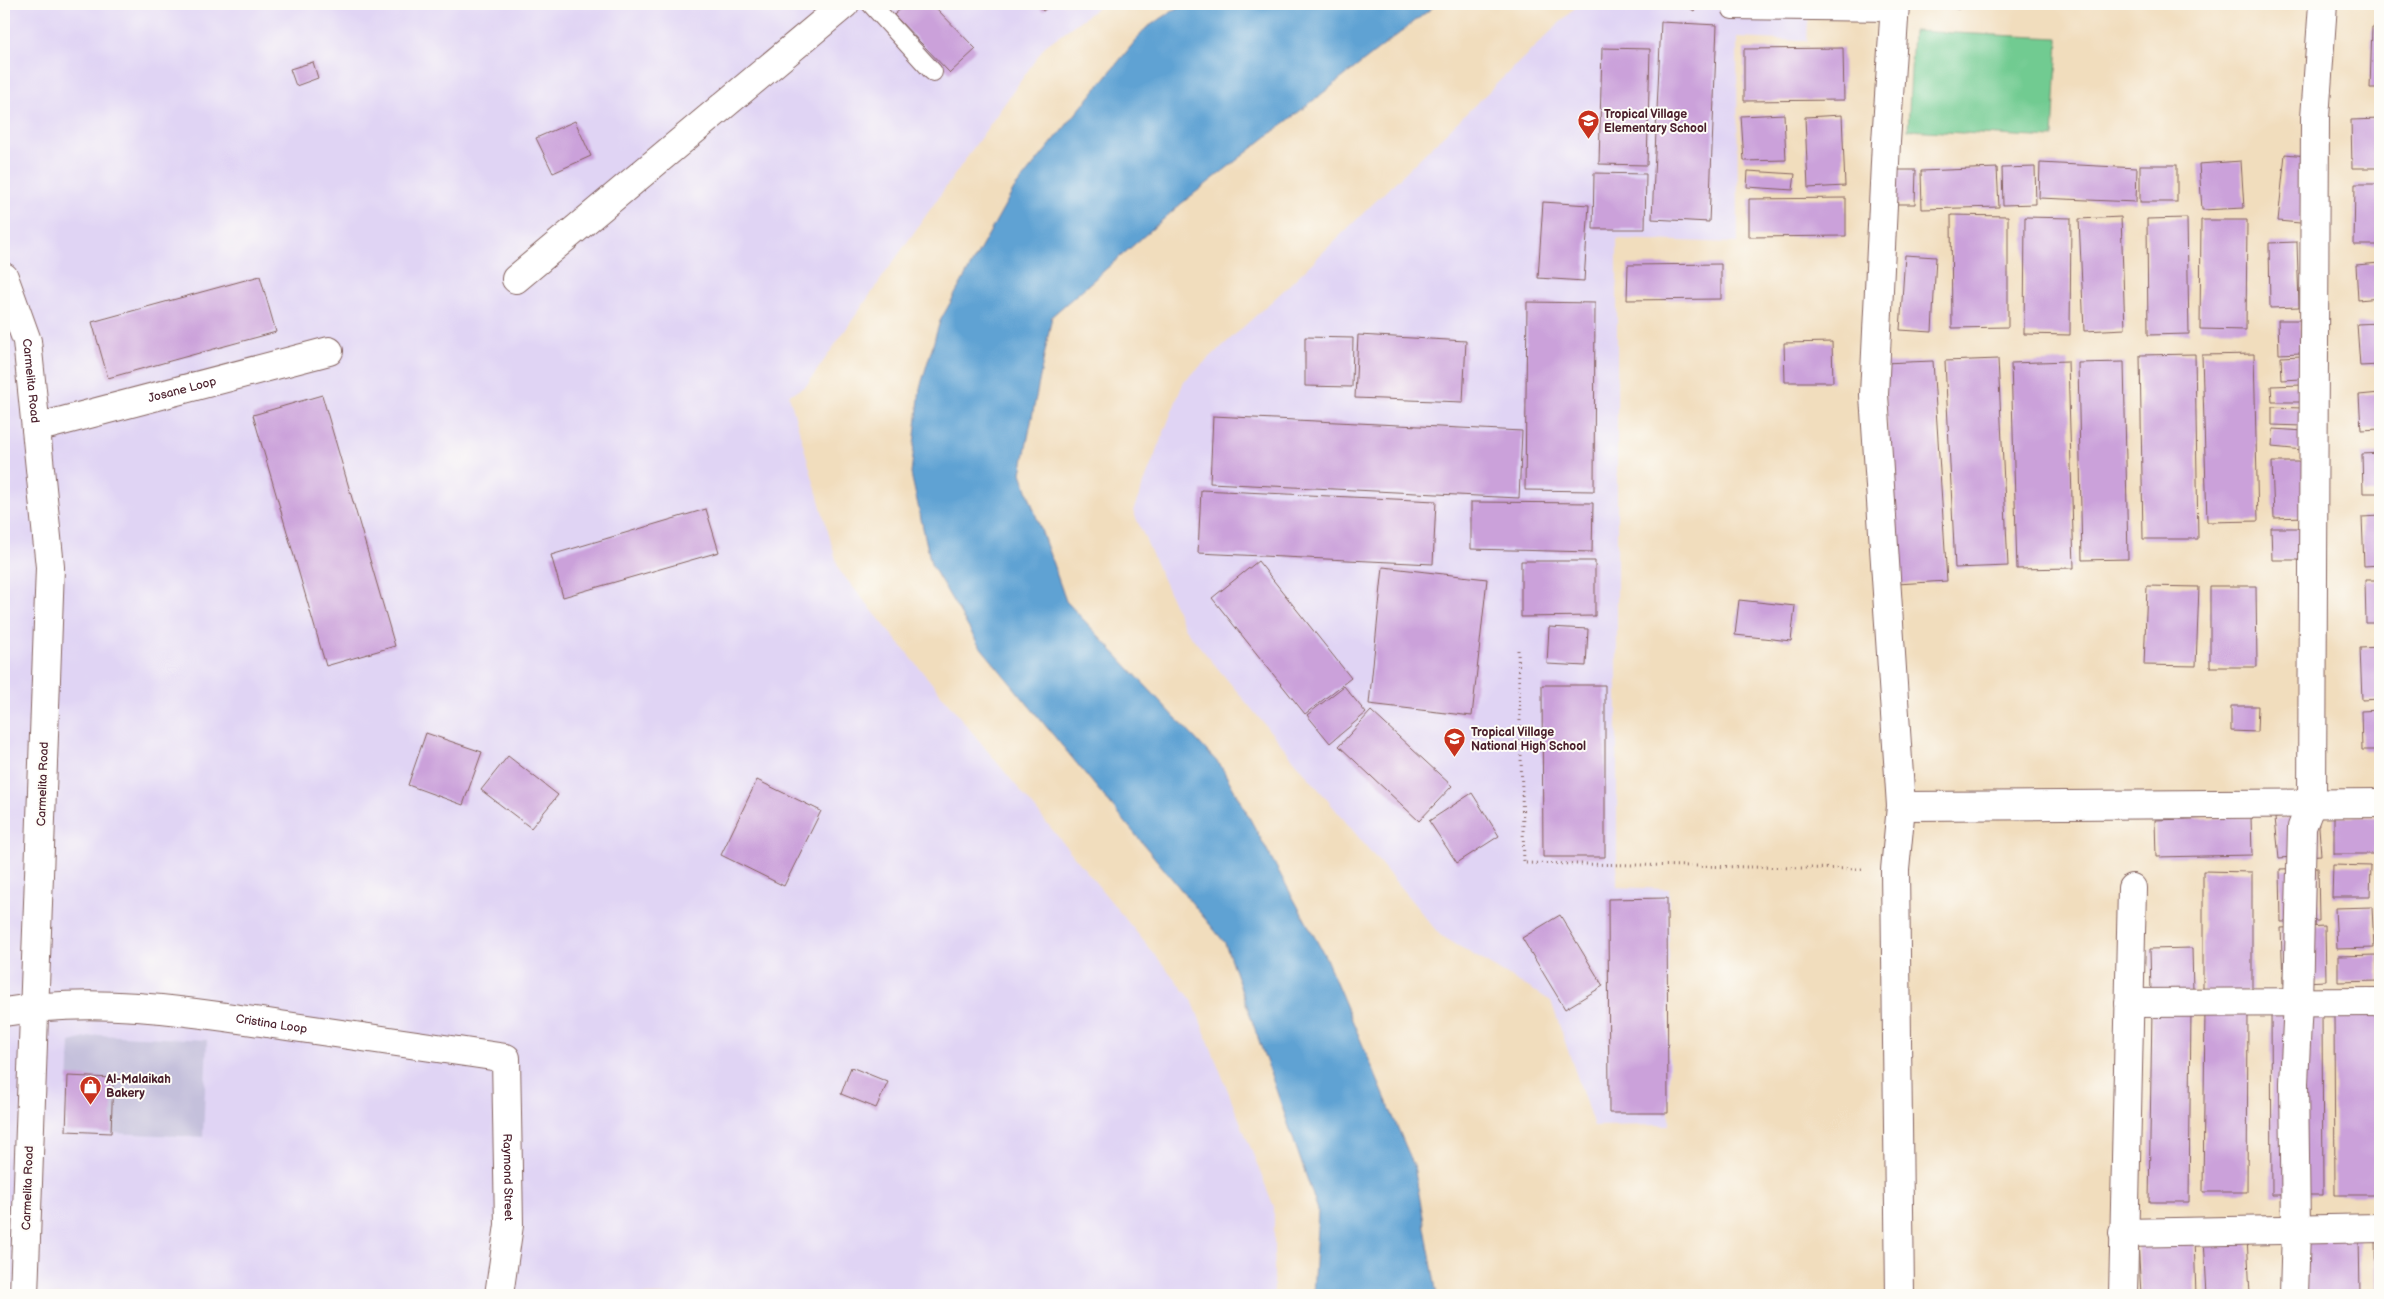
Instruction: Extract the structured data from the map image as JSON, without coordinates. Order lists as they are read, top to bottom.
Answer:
{
  "streets": {
    "street": [
      "Carmelita Road",
      "Josane Loop",
      "Cristina Loop",
      "Raymond Street"
    ]
  },
  "crossings": [
    ["Carmelita Road", "Josane Loop"],
    ["Carmelita Road", "Cristina Loop"],
    ["Cristina Loop", "Raymond Street"]
  ],
  "places": {
    "school or university": ["Tropical Village Elementary School", "Tropical Village National High School"],
    "shop": ["Al-Malaikah Bakery"]
  }
}
